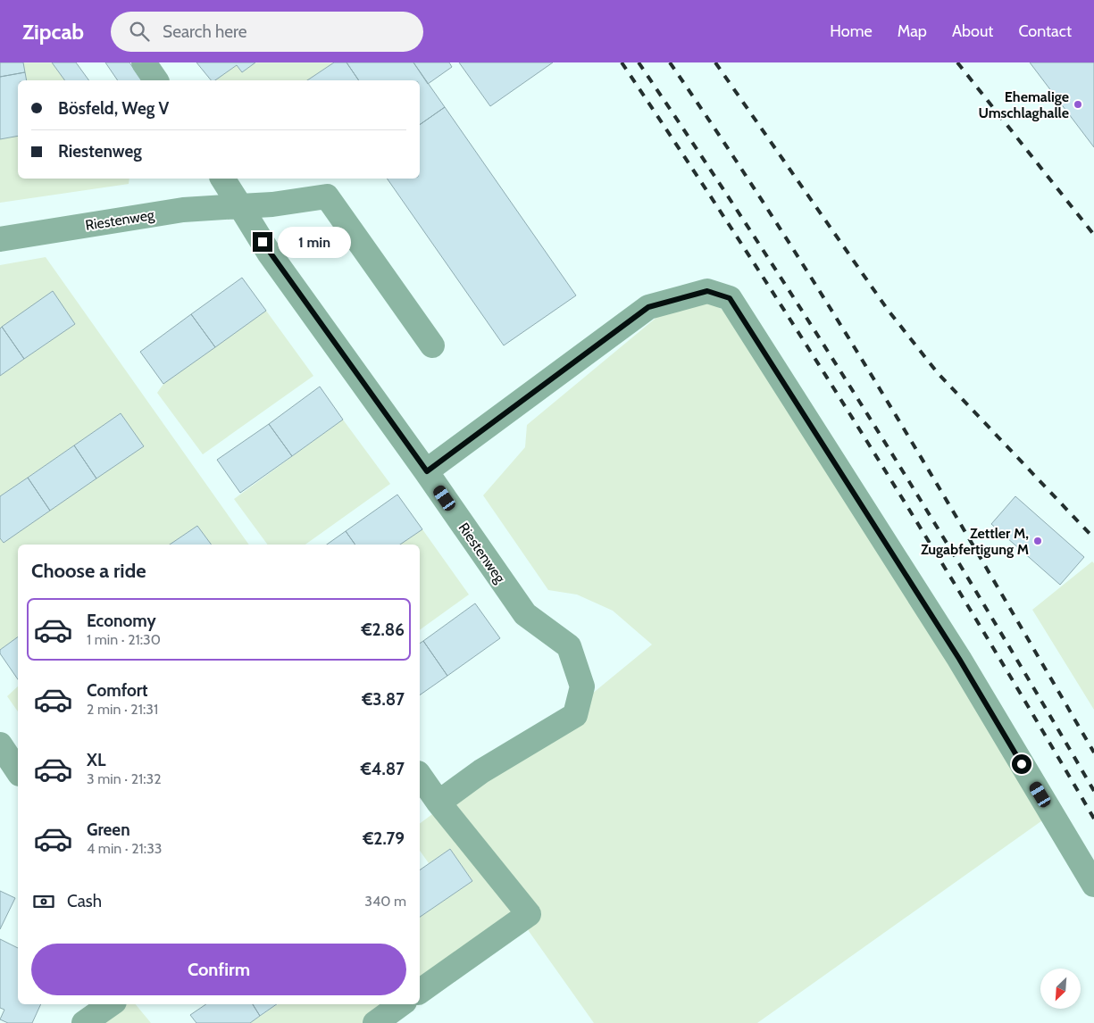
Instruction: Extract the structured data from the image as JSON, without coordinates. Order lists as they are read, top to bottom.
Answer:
{
  "streets": {
    "street": ["Riestenweg"]
  },
  "places": ["Ehemalige Umschlaghalle", "Zettler M, Zugabfertigung M"],
  "north": "bottom left",
  "page": {
    "header": "Zipcab",
    "search": "Search here",
    "nav": [
      "Home",
      "Map",
      "About",
      "Contact"
    ],
    "banner": ["Bösfeld, Weg V", "Riestenweg"],
    "bubble": "1 min",
    "heading": "Choose a ride",
    "list": [
      {
        "name": "Economy",
        "note": "1 min · 21:30",
        "value": "€2.86"
      },
      {
        "name": "Comfort",
        "note": "2 min · 21:31",
        "value": "€3.87"
      },
      {
        "name": "XL",
        "note": "3 min · 21:32",
        "value": "€4.87"
      },
      {
        "name": "Green",
        "note": "4 min · 21:33",
        "value": "€2.79"
      }
    ],
    "pay": ["Cash", "340 m"],
    "buttons": "Confirm"
  }
}
